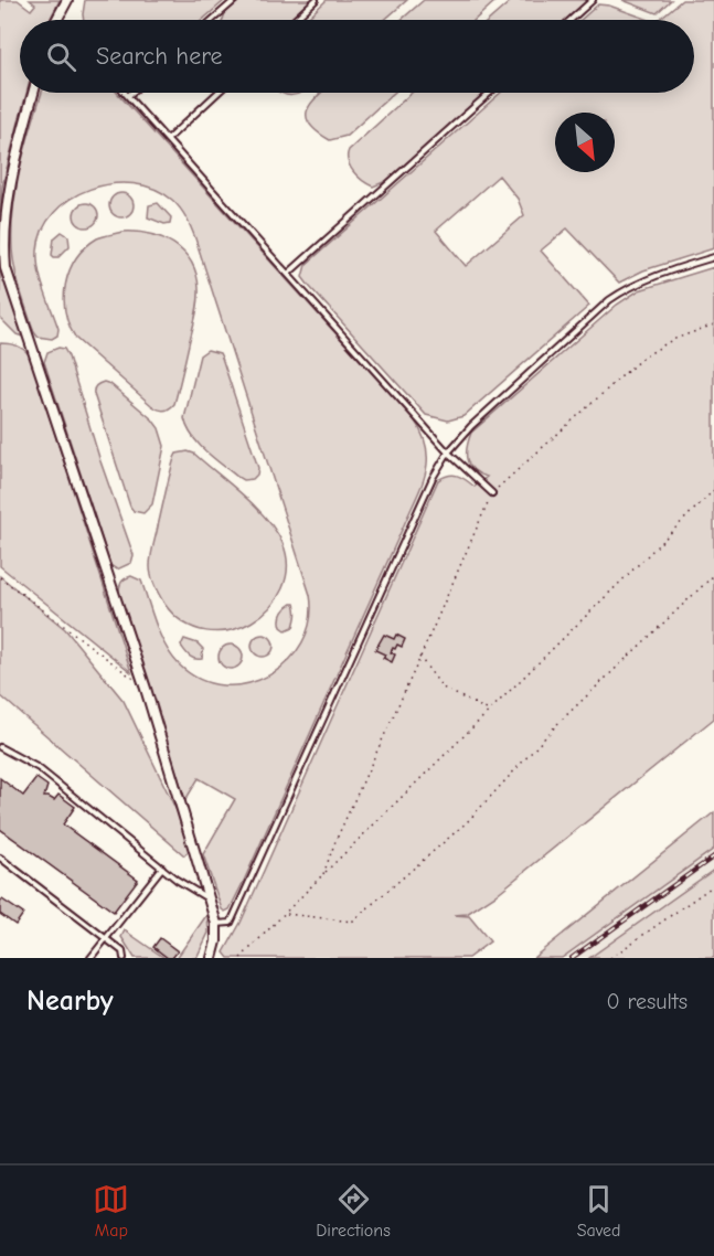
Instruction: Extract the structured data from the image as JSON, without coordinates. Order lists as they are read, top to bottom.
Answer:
{
  "north": "bottom right",
  "page": {
    "search": "Search here",
    "heading": ["Nearby", "0 results"],
    "nav": ["Map", "Directions", "Saved"]
  }
}
